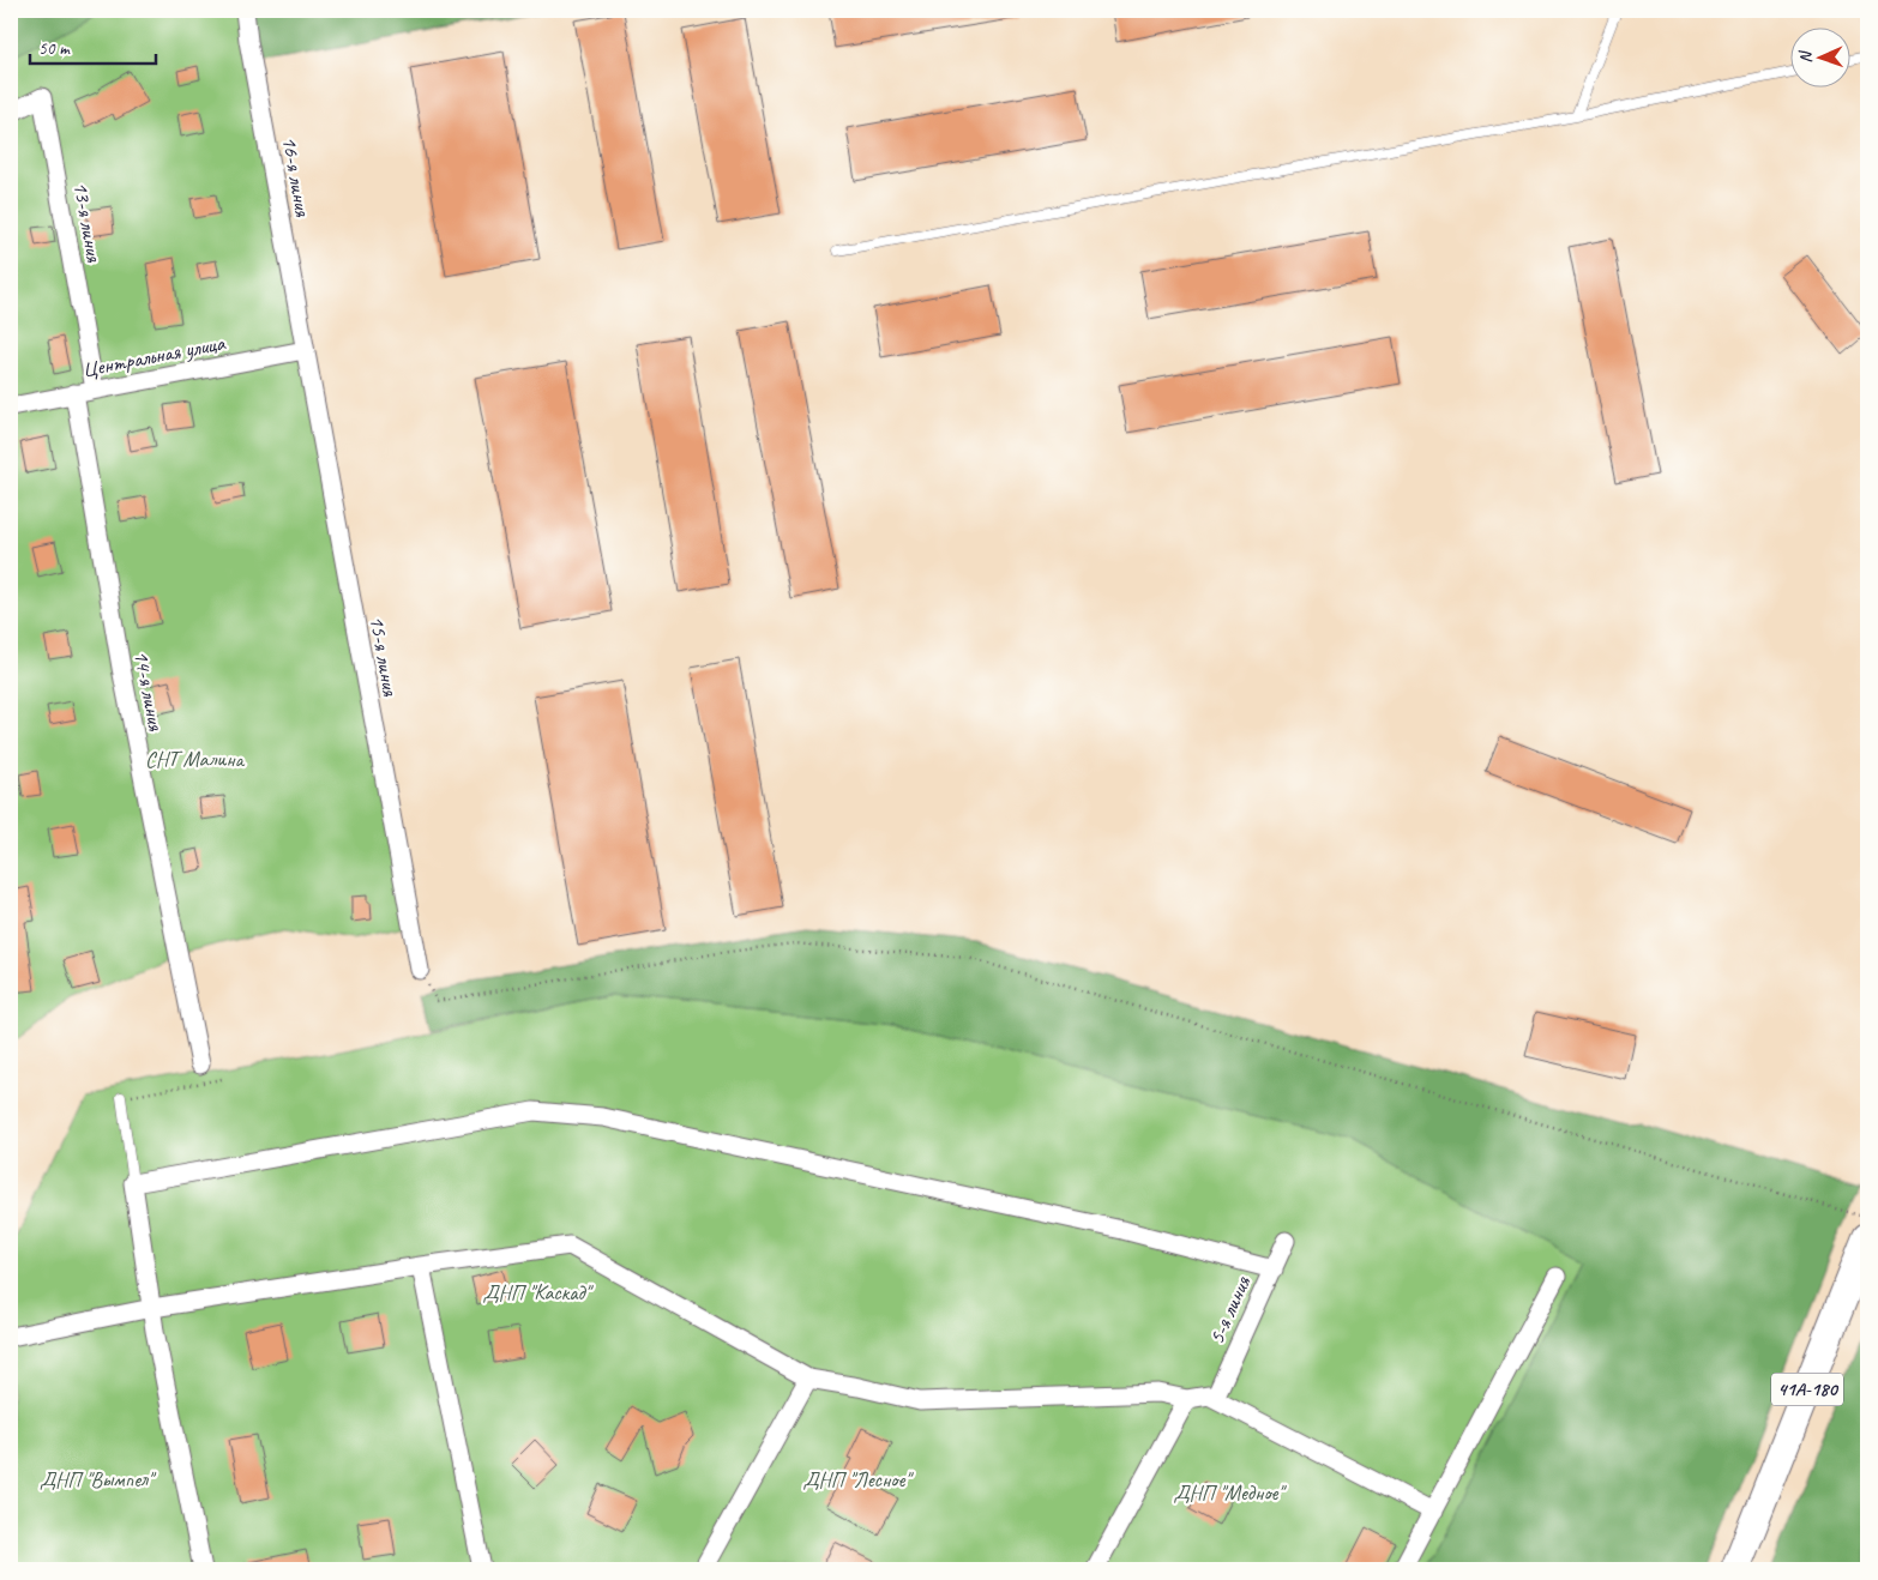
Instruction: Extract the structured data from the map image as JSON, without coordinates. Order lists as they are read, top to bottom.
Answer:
{
  "streets": {
    "main road": ["41А-180"],
    "street": [
      "16-я линия",
      "13-я линия",
      "Центральная улица",
      "15-я линия",
      "14-я линия",
      "5-я линия"
    ]
  },
  "crossings": [
    ["16-я линия", "Центральная улица"],
    ["16-я линия", "15-я линия"],
    ["13-я линия", "Центральная улица"],
    ["Центральная улица", "15-я линия"],
    ["Центральная улица", "14-я линия"]
  ],
  "parks": [
    "СНТ Малина",
    "ДНП \"Каскад\"",
    "ДНП \"Вымпел\"",
    "ДНП \"Лесное\"",
    "ДНП \"Медное\""
  ],
  "scale_bar": "50 m",
  "north": "left"
}
